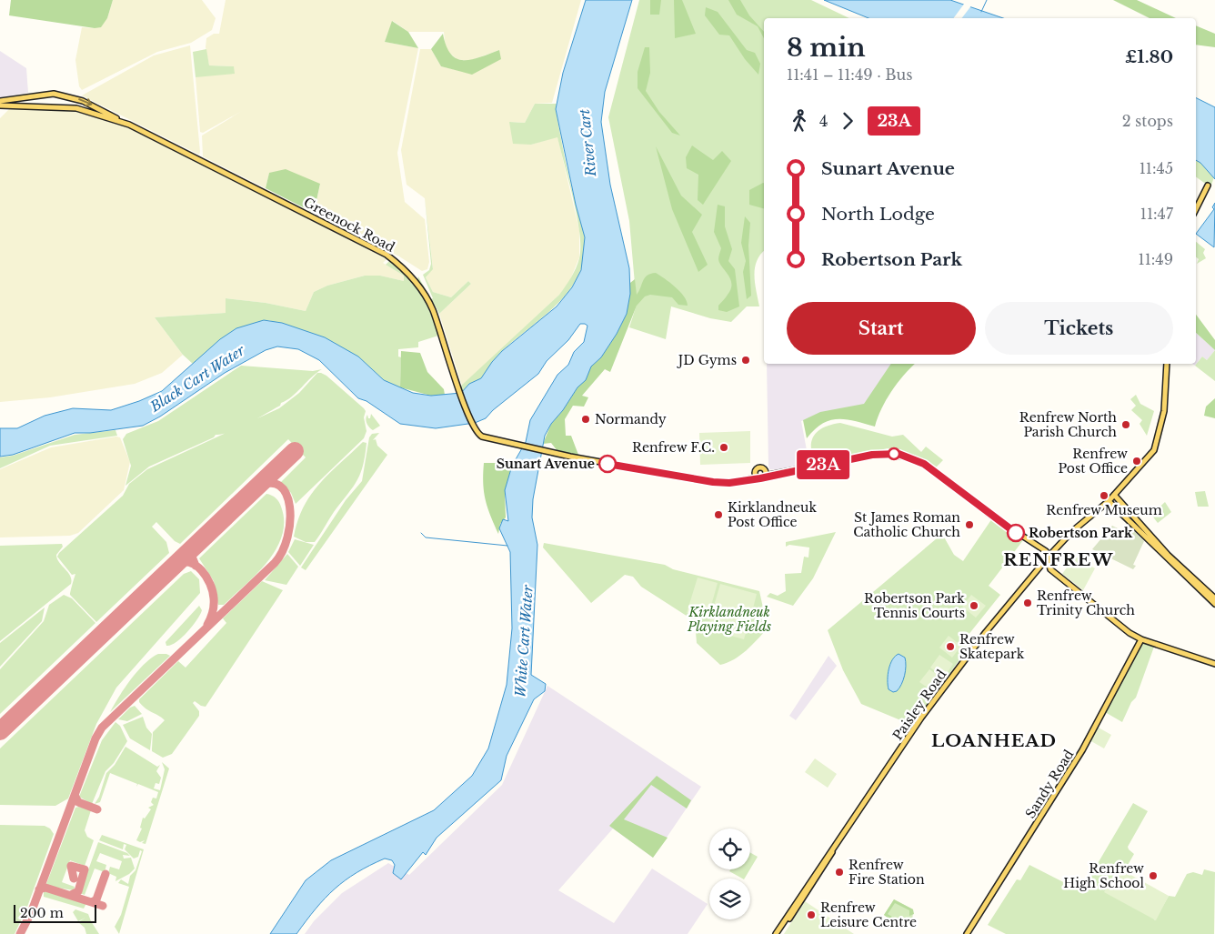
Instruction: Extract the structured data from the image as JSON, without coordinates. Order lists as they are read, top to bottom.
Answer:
{
  "streets": {
    "main road": ["Greenock Road", "Paisley Road", "Sandy Road"]
  },
  "districts": ["RENFREW", "LOANHEAD"],
  "water": ["River Cart", "Black Cart Water", "White Cart Water"],
  "parks": ["Kirklandneuk Playing Fields"],
  "places": [
    "JD Gyms",
    "Normandy",
    "Renfrew North Parish Church",
    "Renfrew F.C.",
    "Renfrew Post Office",
    "Sunart Avenue",
    "Renfrew Museum",
    "Kirklandneuk Post Office",
    "St James Roman Catholic Church",
    "Robertson Park",
    "Renfrew Trinity Church",
    "Robertson Park Tennis Courts",
    "Renfrew Skatepark",
    "Renfrew Fire Station",
    "Renfrew High School",
    "Renfrew Leisure Centre"
  ],
  "lines": ["bus line 23A"],
  "scale_bar": "200 m",
  "page": {
    "on_map": "23A",
    "heading": ["8 min", "11:41 – 11:49 · Bus", "£1.80"],
    "legs": ["4", "23A", "2 stops"],
    "list": [
      {
        "name": "Sunart Avenue",
        "value": "11:45"
      },
      {
        "name": "North Lodge",
        "value": "11:47"
      },
      {
        "name": "Robertson Park",
        "value": "11:49"
      }
    ],
    "buttons": ["Start", "Tickets"],
    "scale": "200 m"
  }
}
